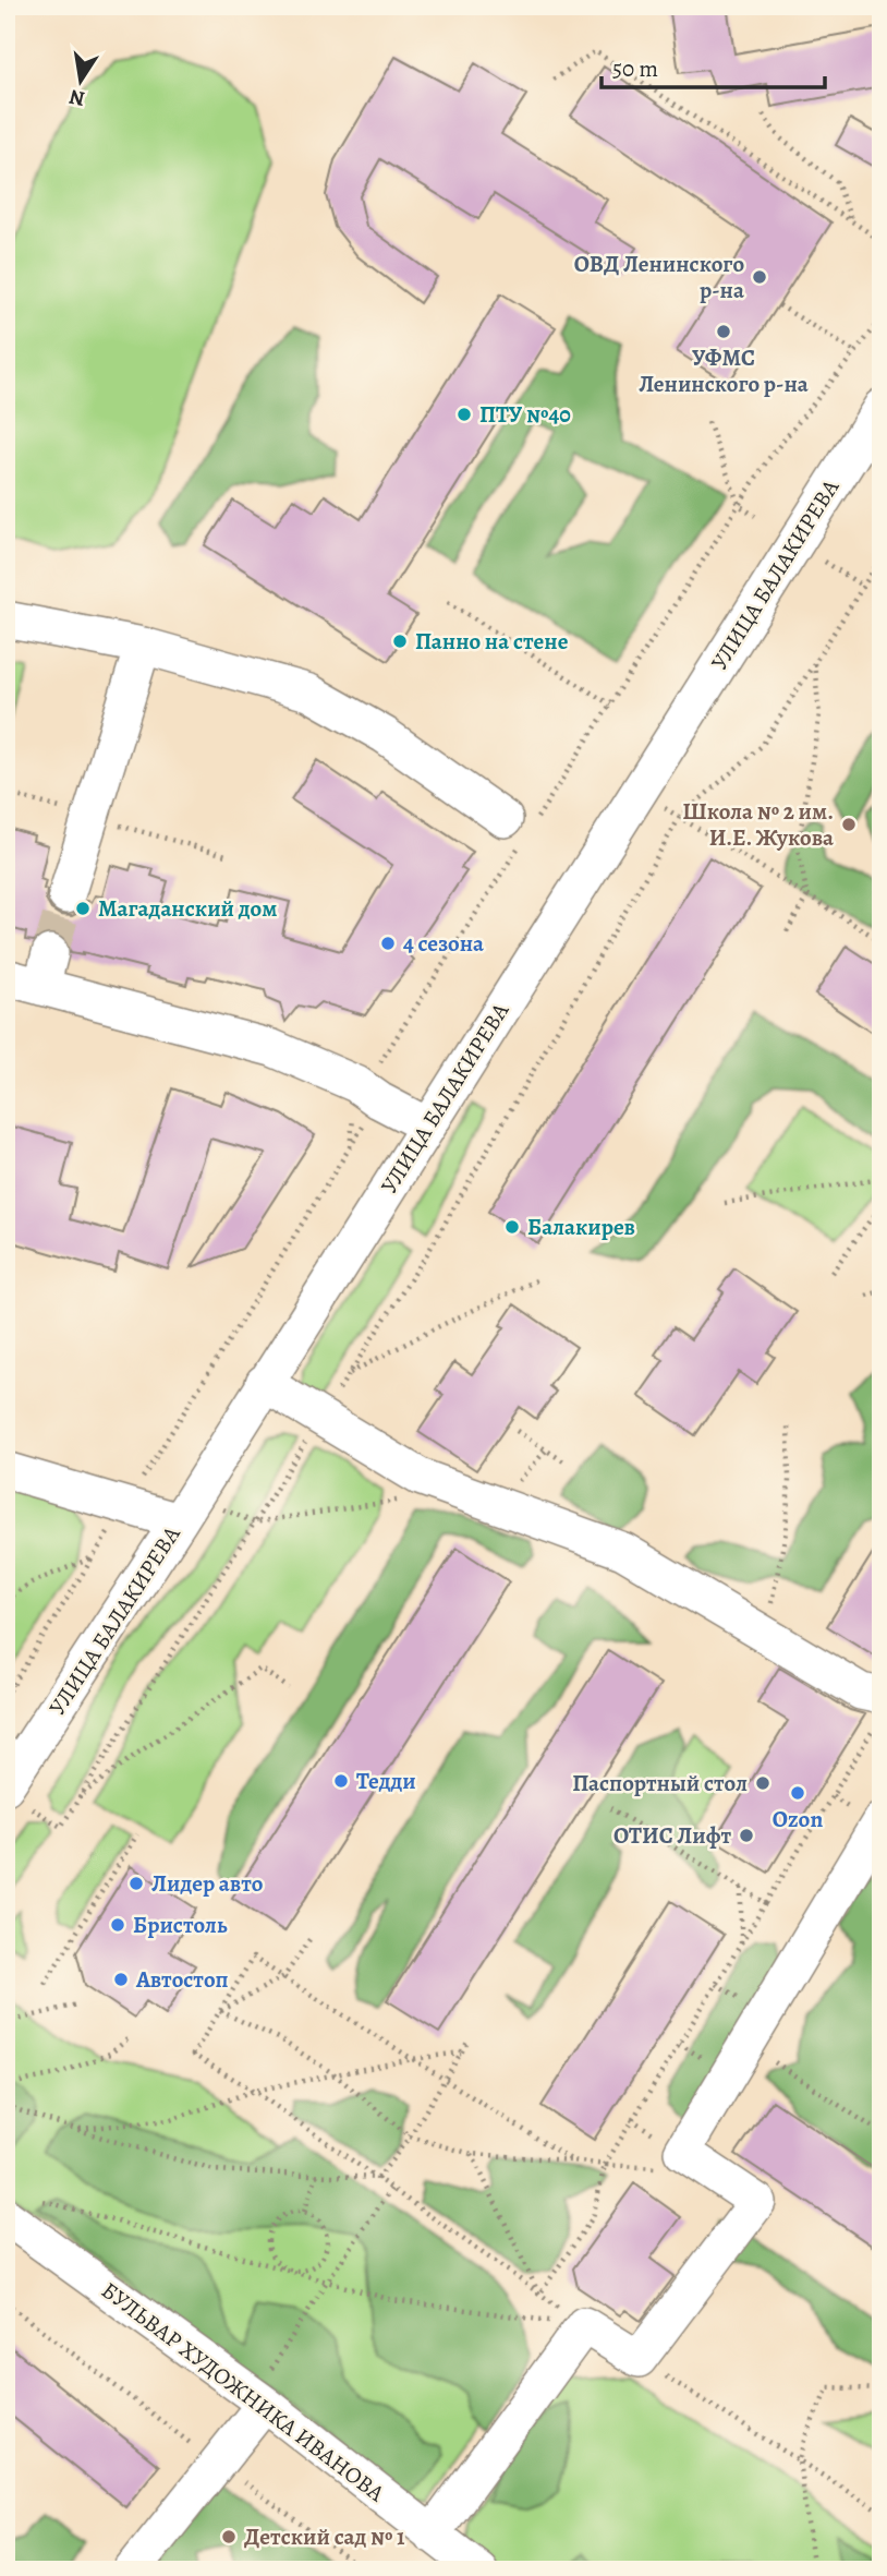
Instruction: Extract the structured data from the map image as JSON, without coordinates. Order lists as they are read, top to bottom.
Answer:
{
  "streets": {
    "street": ["УЛИЦА БАЛАКИРЕВА", "БУЛЬВАР ХУДОЖНИКА ИВАНОВА"]
  },
  "places": [
    "ОВД Ленинского р-на",
    "УФМС Ленинского р-на",
    "ПТУ №40",
    "Панно на стене",
    "Школа № 2 им. И.Е. Жукова",
    "Магаданский дом",
    "4 сезона",
    "Балакирев",
    "Тедди",
    "Паспортный стол",
    "Ozon",
    "ОТИС Лифт",
    "Лидер авто",
    "Бристоль",
    "Автостоп",
    "Детский сад № 1"
  ],
  "scale_bar": "50 m",
  "north": "bottom"
}
